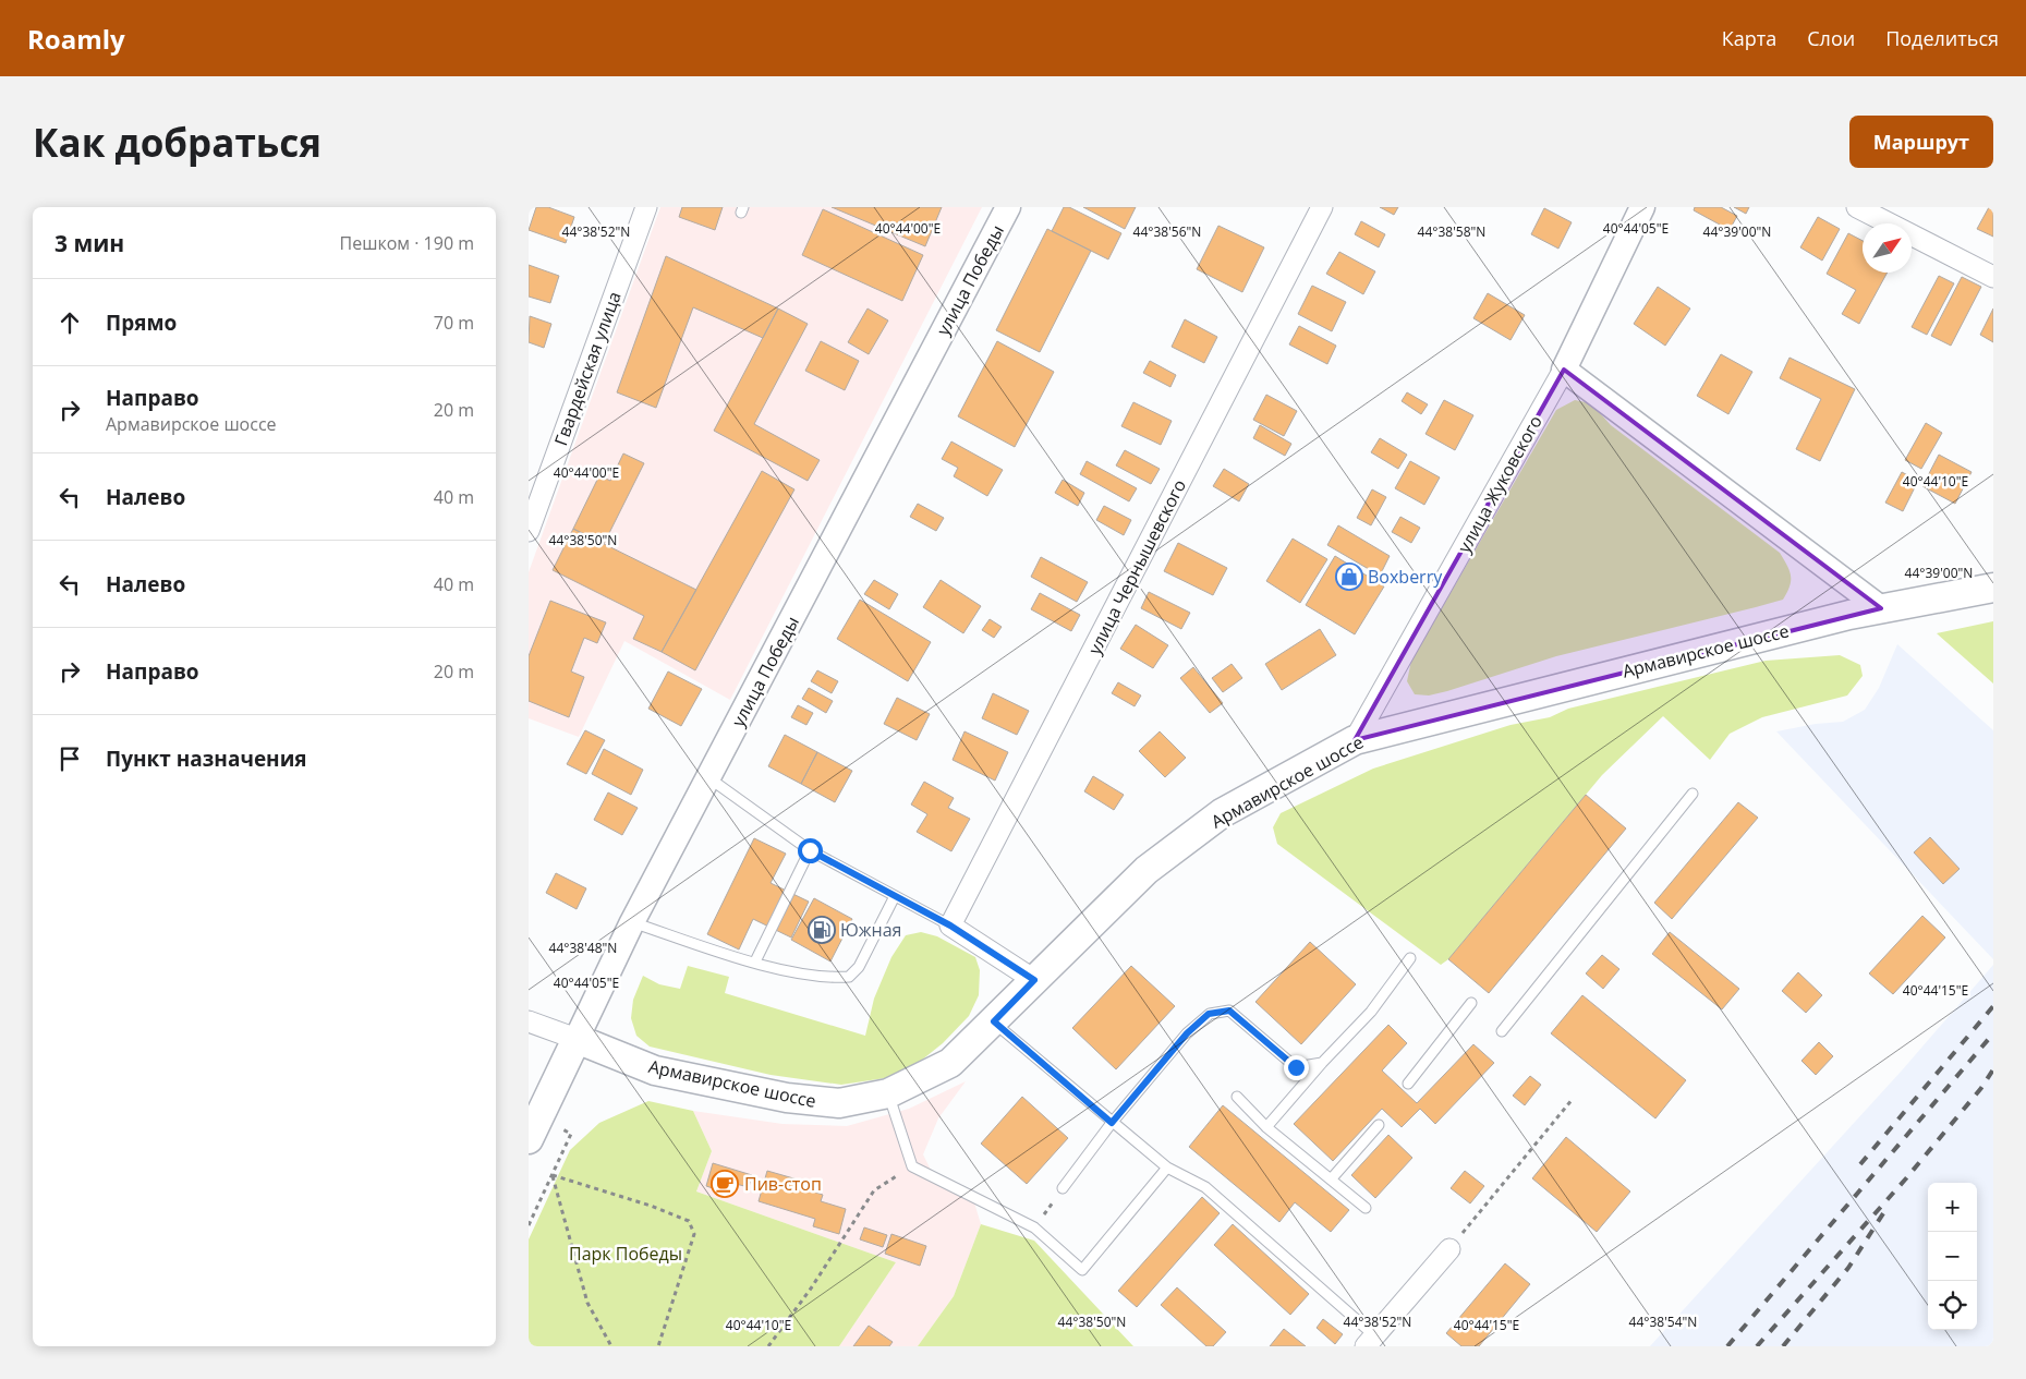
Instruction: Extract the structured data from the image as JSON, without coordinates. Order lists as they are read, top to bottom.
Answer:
{
  "streets": {
    "main road": ["улица Победы", "Армавирское шоссе"],
    "street": ["Гвардейская улица", "улица Жуковского", "улица Чернышевского"]
  },
  "crossings": [
    ["улица Победы", "Армавирское шоссе"],
    ["улица Жуковского", "Армавирское шоссе"]
  ],
  "parks": ["Парк Победы"],
  "places": {
    "shop": ["Boxberry"],
    "fuel station": ["Южная"],
    "cafe": ["Пив-стоп"]
  },
  "north": "top right",
  "page": {
    "header": "Roamly",
    "nav": ["Карта", "Слои", "Поделиться"],
    "buttons": "Маршрут",
    "title": "Как добраться",
    "heading": ["3 мин", "Пешком · 190 m"],
    "list": [
      ["Прямо", "70 m"],
      ["Направо", "Армавирское шоссе", "20 m"],
      ["Налево", "40 m"],
      ["Налево", "40 m"],
      ["Направо", "20 m"],
      "Пункт назначения"
    ],
    "map_buttons": ["+", "−"]
  },
  "coordinates": [
    "40°44'00\"E",
    "40°44'05\"E",
    "44°38'52\"N",
    "44°38'56\"N",
    "44°38'58\"N",
    "44°39'00\"N",
    "40°44'10\"E",
    "44°38'50\"N",
    "44°38'48\"N",
    "40°44'15\"E",
    "44°38'54\"N"
  ]
}
